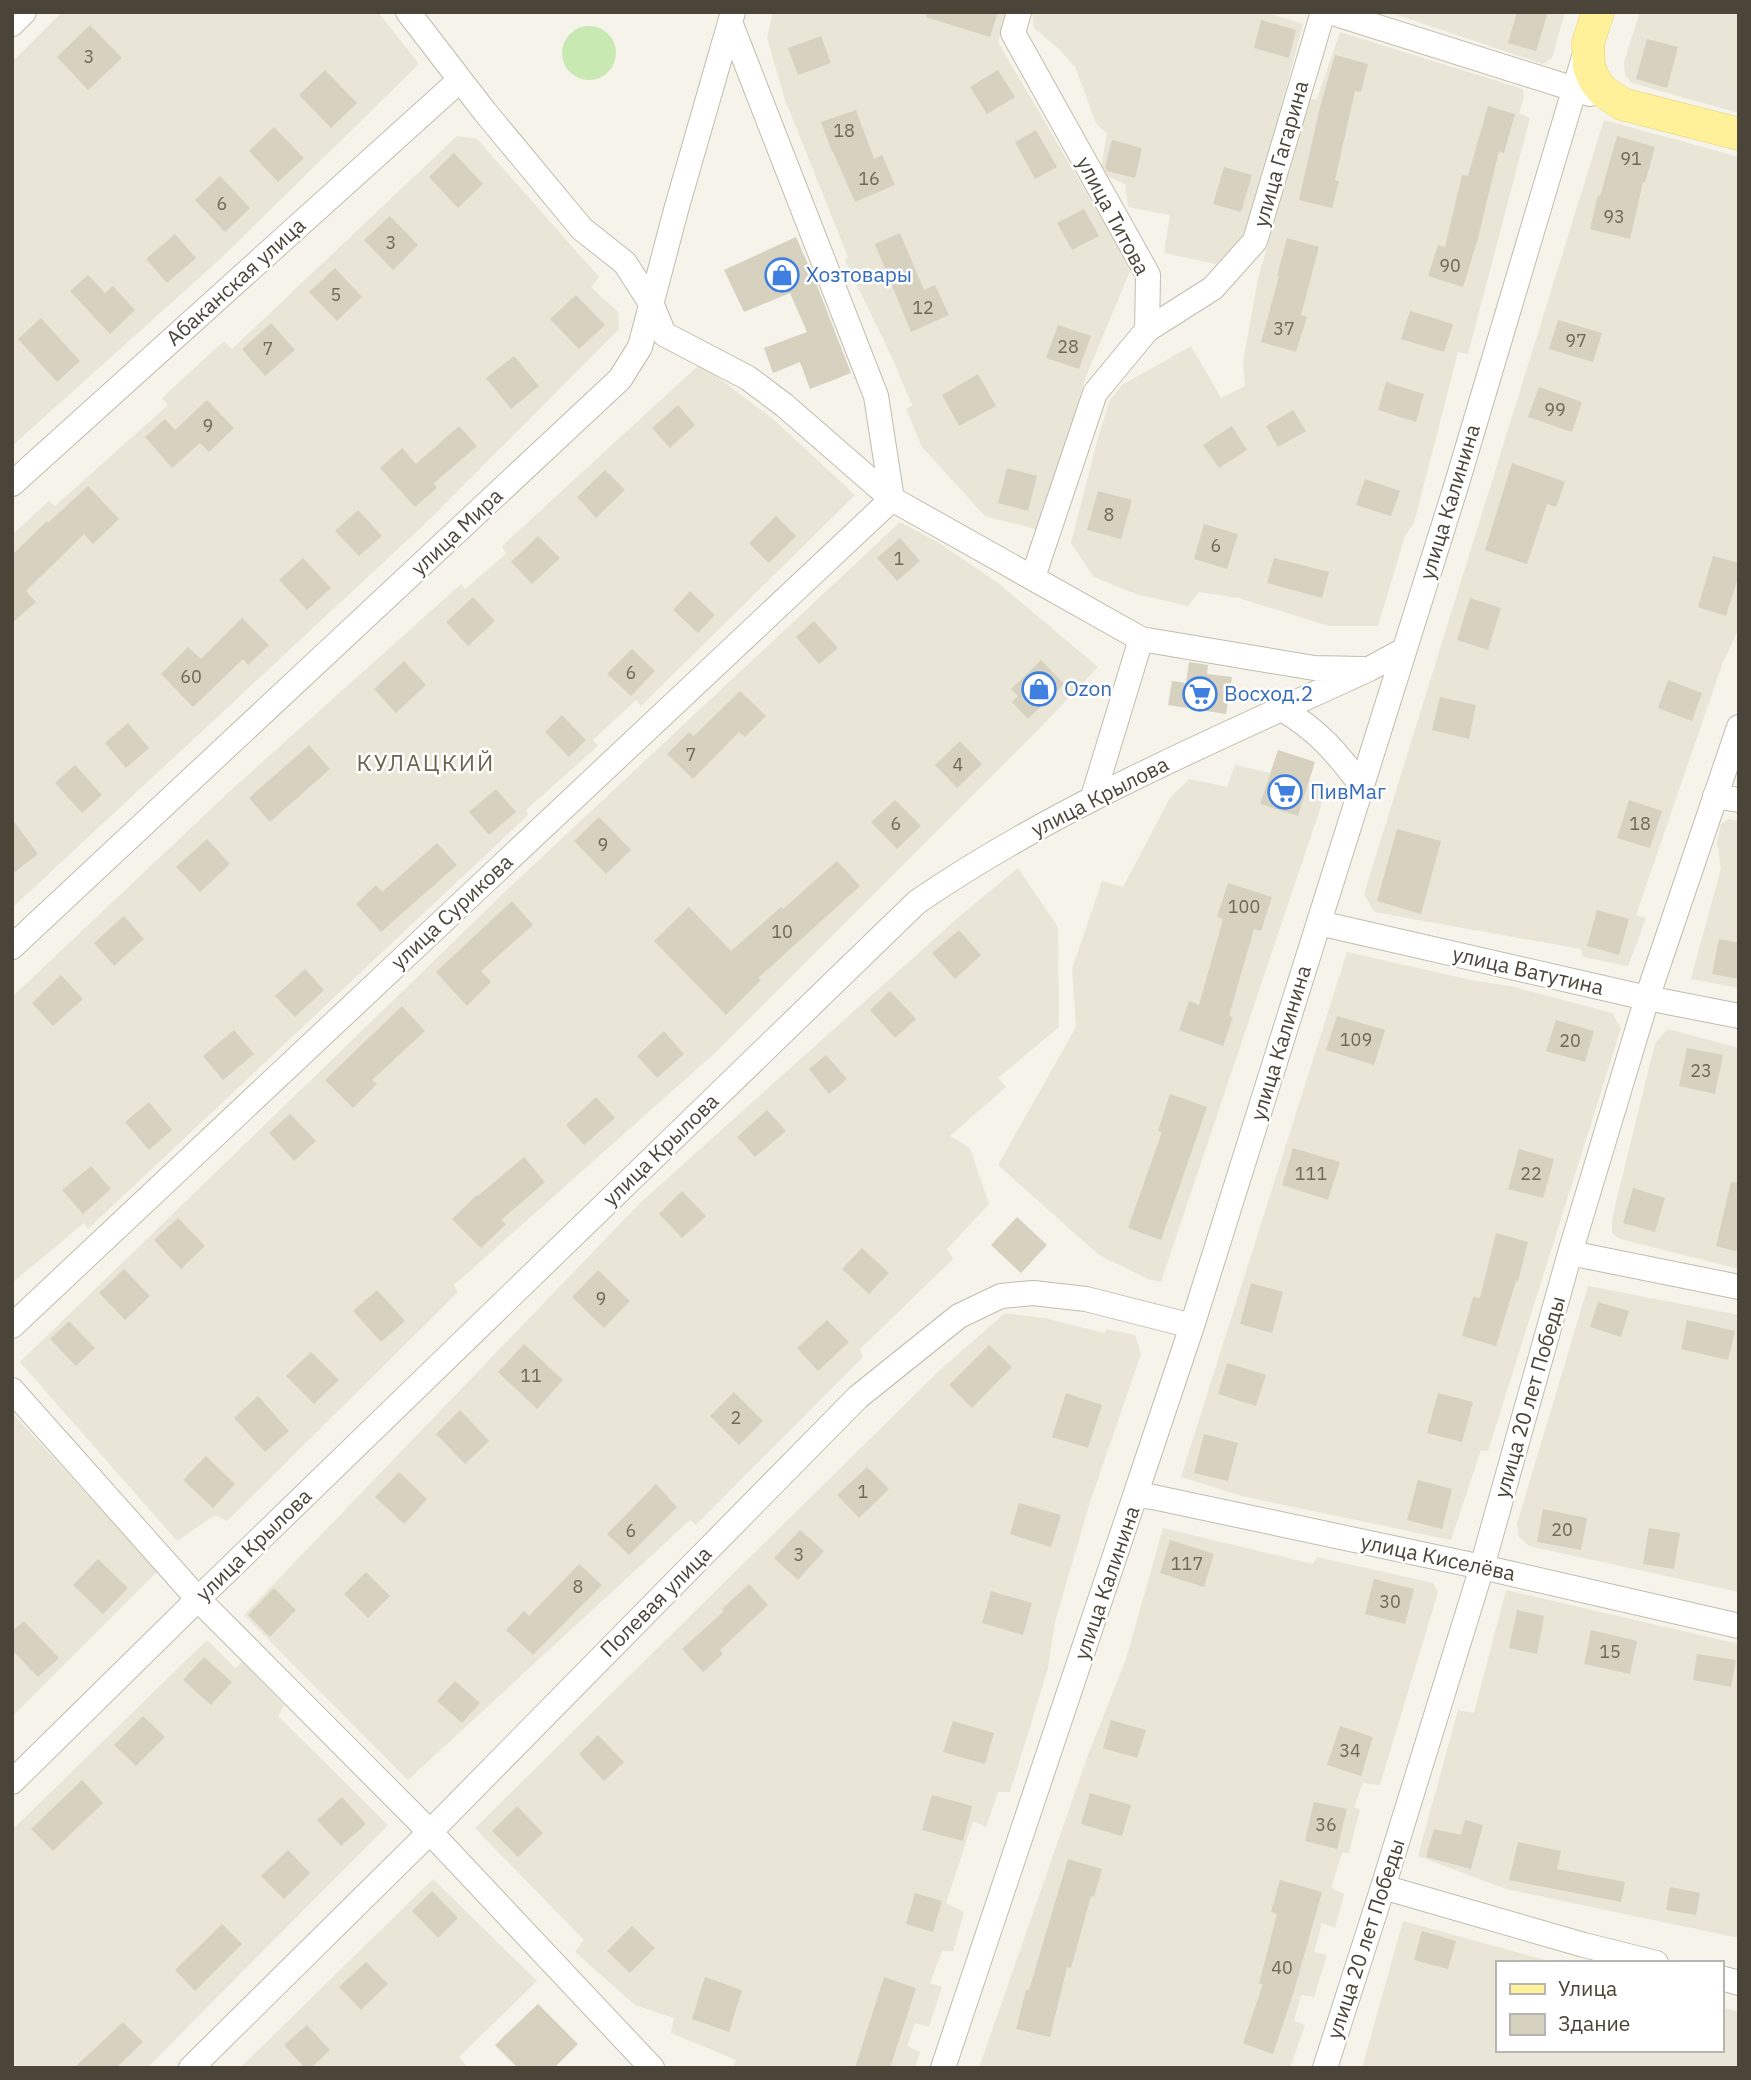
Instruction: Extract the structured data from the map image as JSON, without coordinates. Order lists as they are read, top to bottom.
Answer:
{
  "streets": {
    "main road": ["улица Калинина"],
    "street": [
      "улица Гагарина",
      "улица Титова",
      "Абаканская улица",
      "улица Мира",
      "улица Крылова",
      "улица Сурикова",
      "улица Ватутина",
      "улица 20 лет Победы",
      "улица Киселёва",
      "Полевая улица"
    ]
  },
  "crossings": [
    ["улица Гагарина", "улица Титова"],
    ["улица Калинина", "улица Крылова"],
    ["улица Калинина", "улица Ватутина"],
    ["улица Калинина", "улица Киселёва"],
    ["улица Калинина", "Полевая улица"],
    ["улица Ватутина", "улица 20 лет Победы"],
    ["улица 20 лет Победы", "улица Киселёва"]
  ],
  "districts": ["КУЛАЦКИЙ"],
  "places": {
    "shop": ["Хозтовары", "Ozon"],
    "supermarket": ["Восход.2", "ПивМаг"]
  },
  "house_numbers": [
    "3",
    "18",
    "91",
    "16",
    "6",
    "93",
    "3",
    "90",
    "5",
    "12",
    "37",
    "97",
    "28",
    "7",
    "99",
    "9",
    "8",
    "6",
    "1",
    "6",
    "60",
    "7",
    "4",
    "6",
    "18",
    "9",
    "100",
    "10",
    "109",
    "20",
    "23",
    "111",
    "22",
    "9",
    "11",
    "2",
    "1",
    "20",
    "6",
    "3",
    "117",
    "8",
    "30",
    "15",
    "34",
    "36",
    "40"
  ],
  "legend": ["Улица", "Здание"]
}
